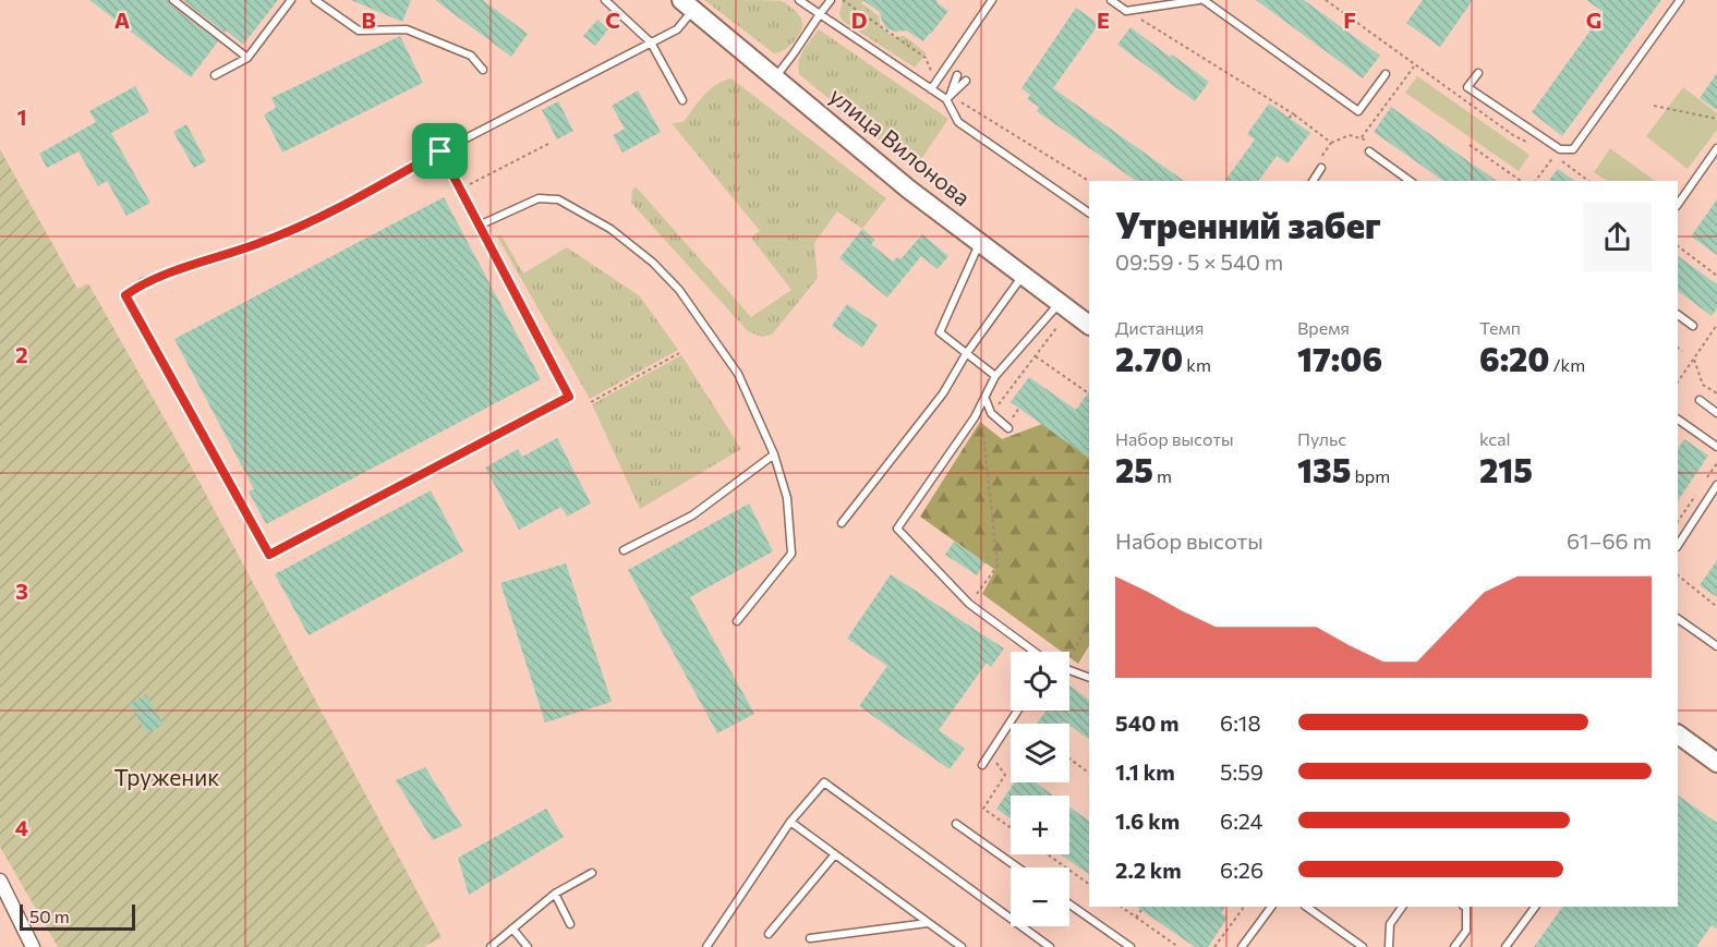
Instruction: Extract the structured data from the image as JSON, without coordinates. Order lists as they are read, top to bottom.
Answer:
{
  "streets": {
    "street": ["улица Вилонова"]
  },
  "parks": ["Труженик"],
  "scale_bar": "50 m",
  "page": {
    "heading": ["Утренний забег", "09:59 · 5 × 540 m"],
    "stats": [
      ["Дистанция", "2.70 km"],
      ["Время", "17:06"],
      ["Темп", "6:20 /km"],
      ["Набор высоты", "25 m"],
      ["Пульс", "135 bpm"],
      ["kcal", "215"]
    ],
    "chart": ["Набор высоты", "61–66 m"],
    "map_buttons": ["+", "−"],
    "list": [
      {
        "name": "540 m",
        "note": "6:18"
      },
      {
        "name": "1.1 km",
        "note": "5:59"
      },
      {
        "name": "1.6 km",
        "note": "6:24"
      },
      {
        "name": "2.2 km",
        "note": "6:26"
      }
    ],
    "scale": "50 m"
  },
  "grid": {
    "columns": [
      "A",
      "B",
      "C",
      "D",
      "E",
      "F",
      "G"
    ],
    "rows": [
      "1",
      "2",
      "3",
      "4"
    ]
  }
}
